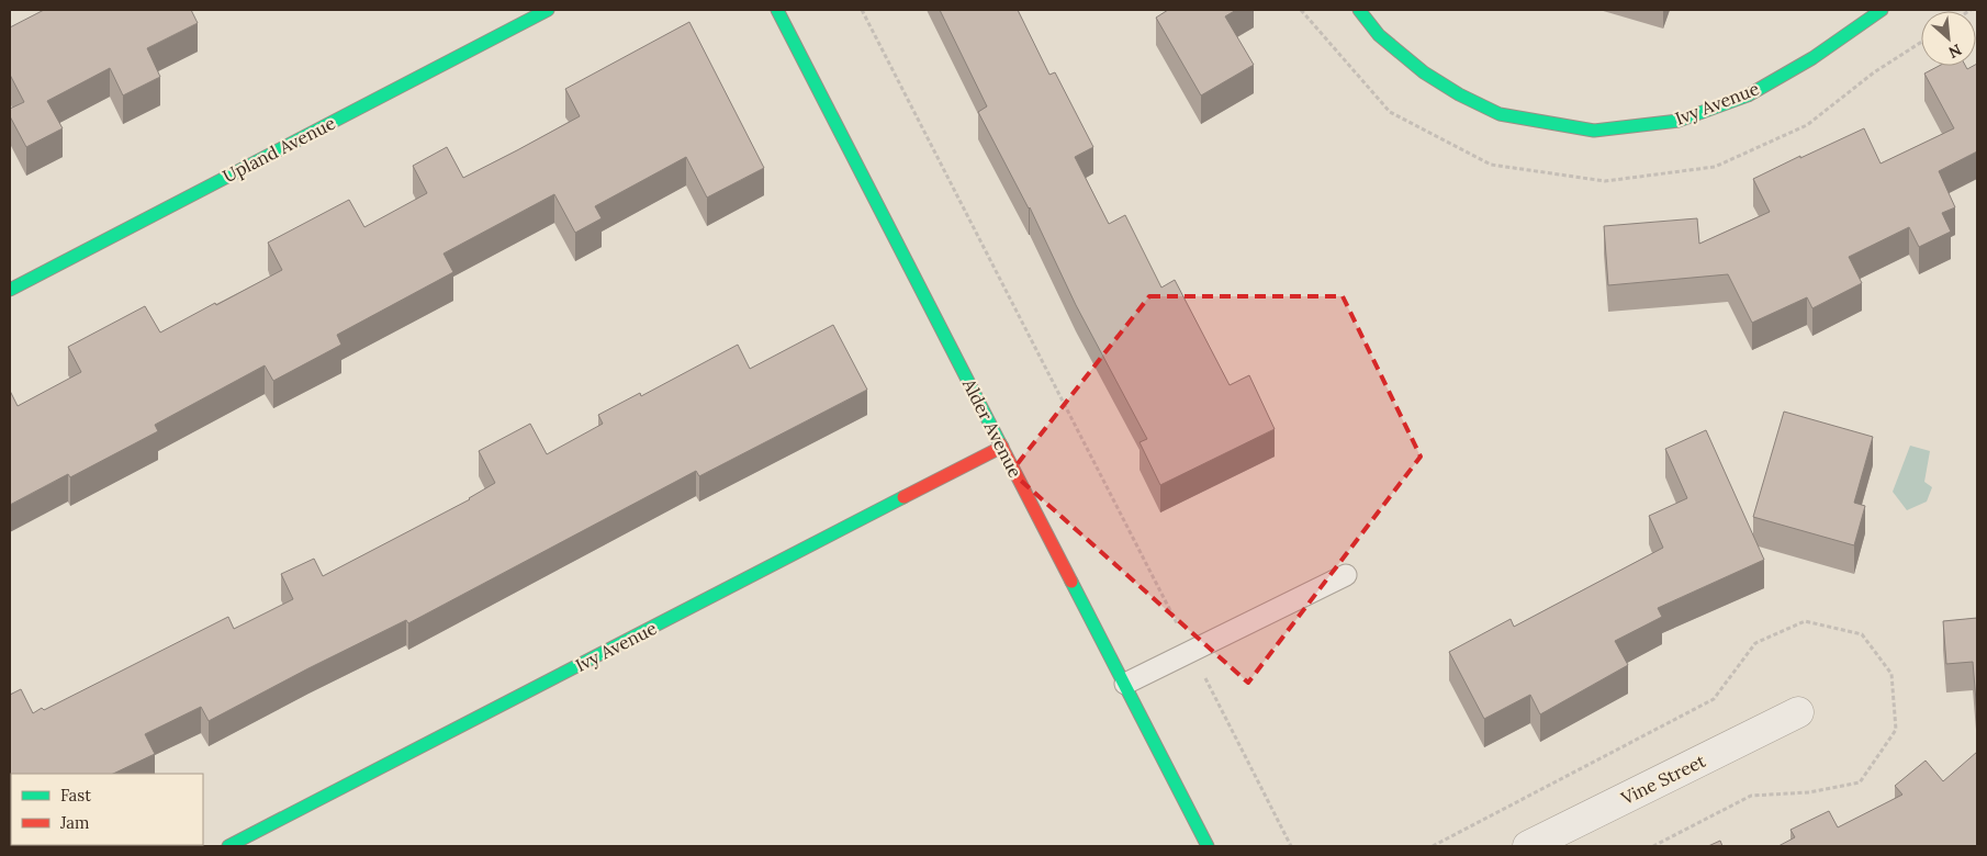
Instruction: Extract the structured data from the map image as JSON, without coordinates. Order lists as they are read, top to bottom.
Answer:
{
  "streets": {
    "street": [
      "Ivy Avenue",
      "Upland Avenue",
      "Alder Avenue",
      "Vine Street"
    ]
  },
  "crossings": [
    ["Ivy Avenue", "Alder Avenue"]
  ],
  "legend": ["Fast", "Jam"],
  "north": "bottom right"
}
